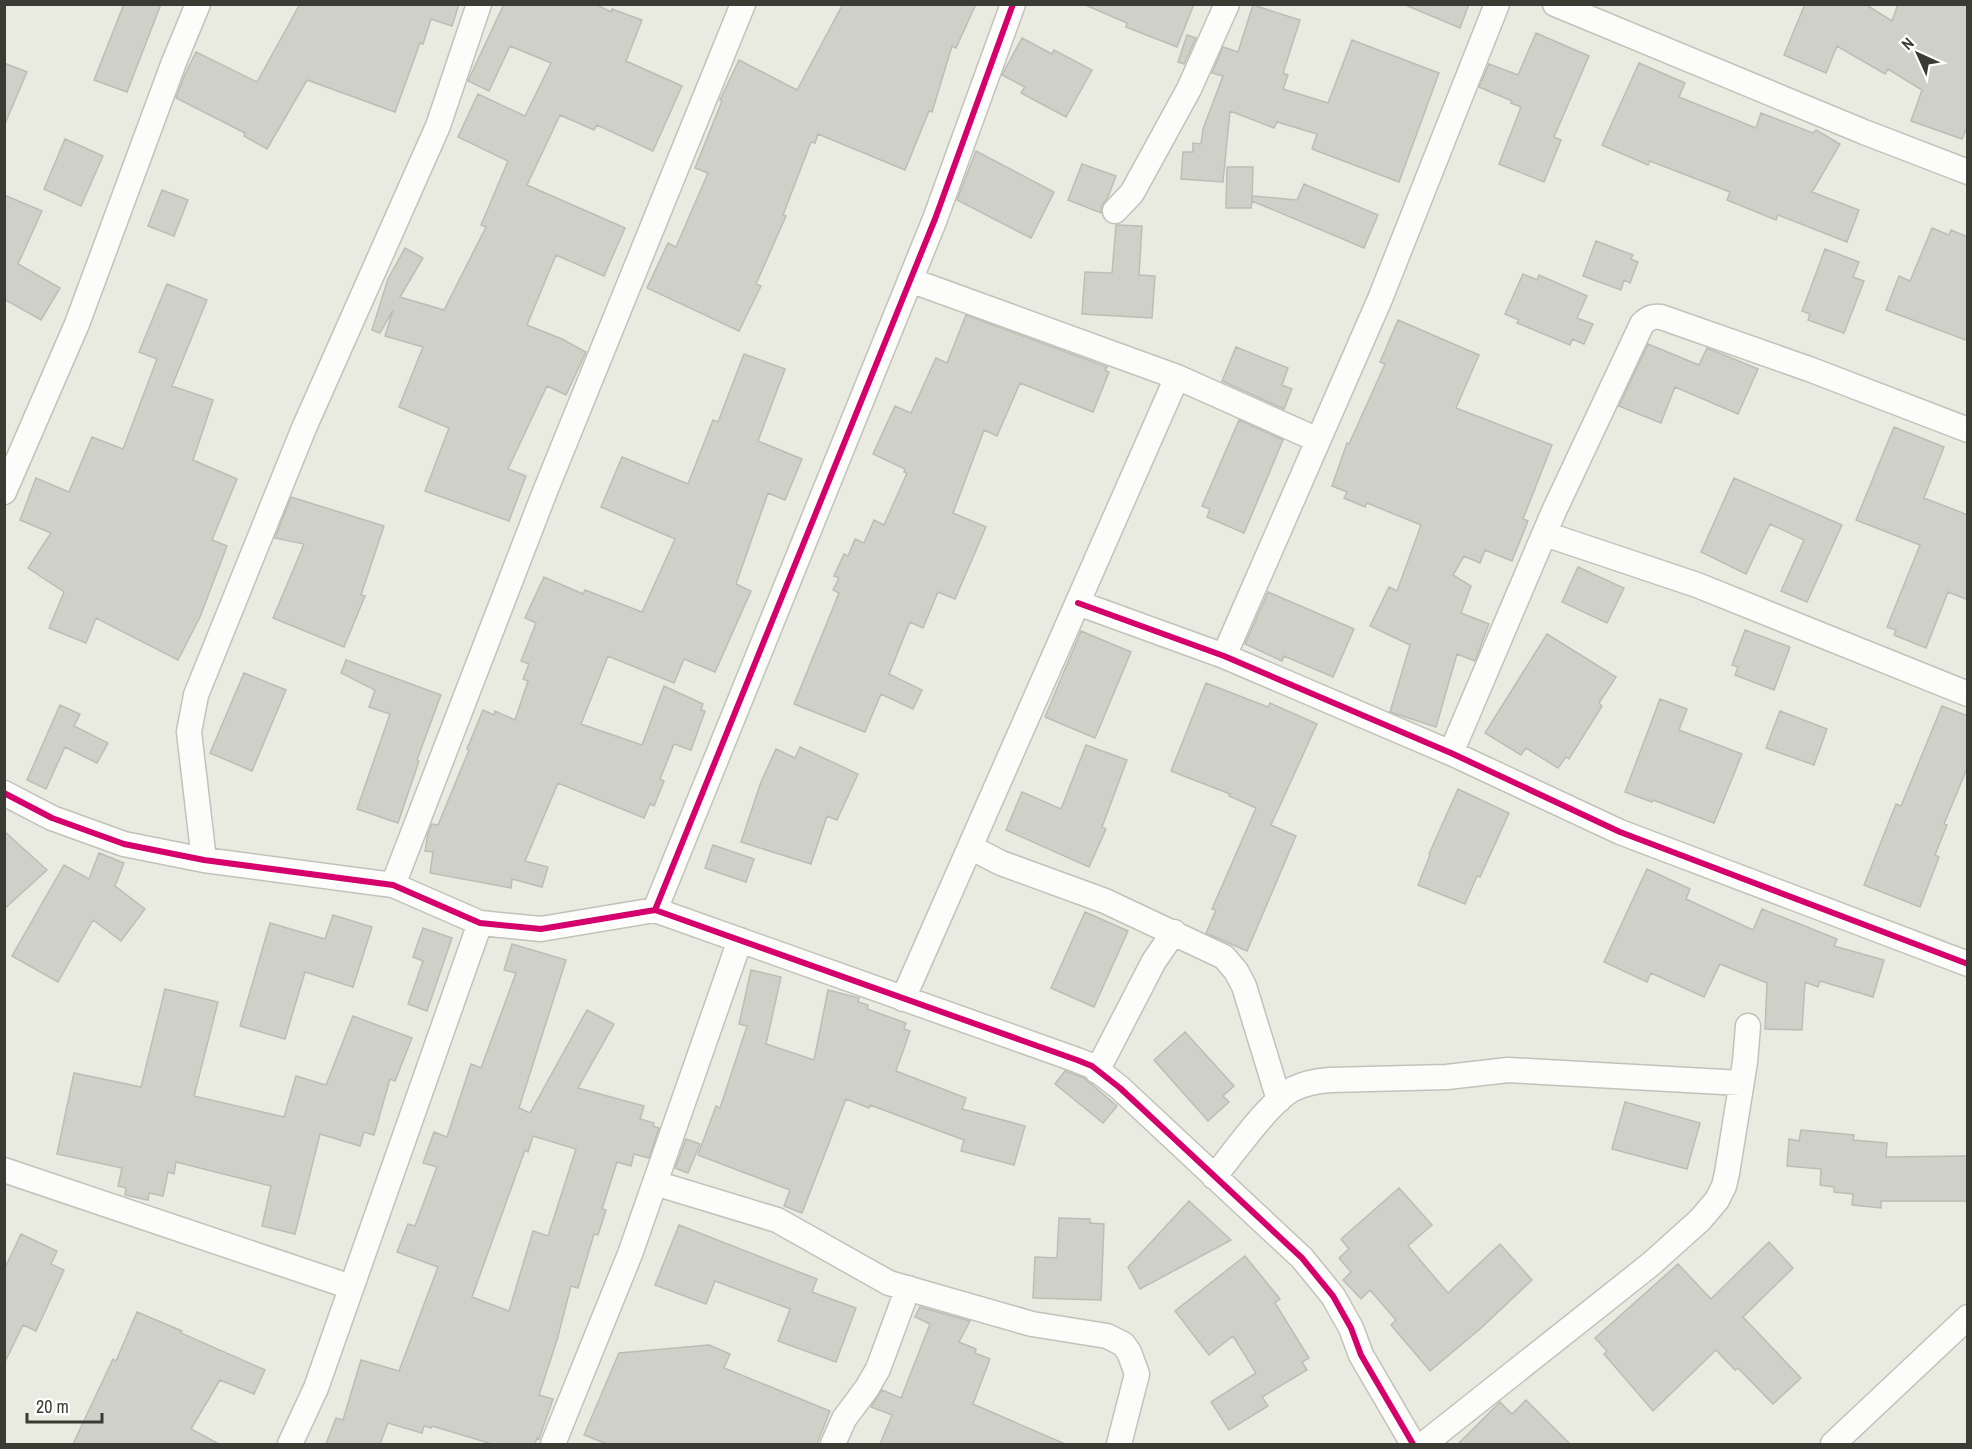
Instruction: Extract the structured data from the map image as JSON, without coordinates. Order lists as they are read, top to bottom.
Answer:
{
  "scale_bar": "20 m",
  "north": "top left"
}
